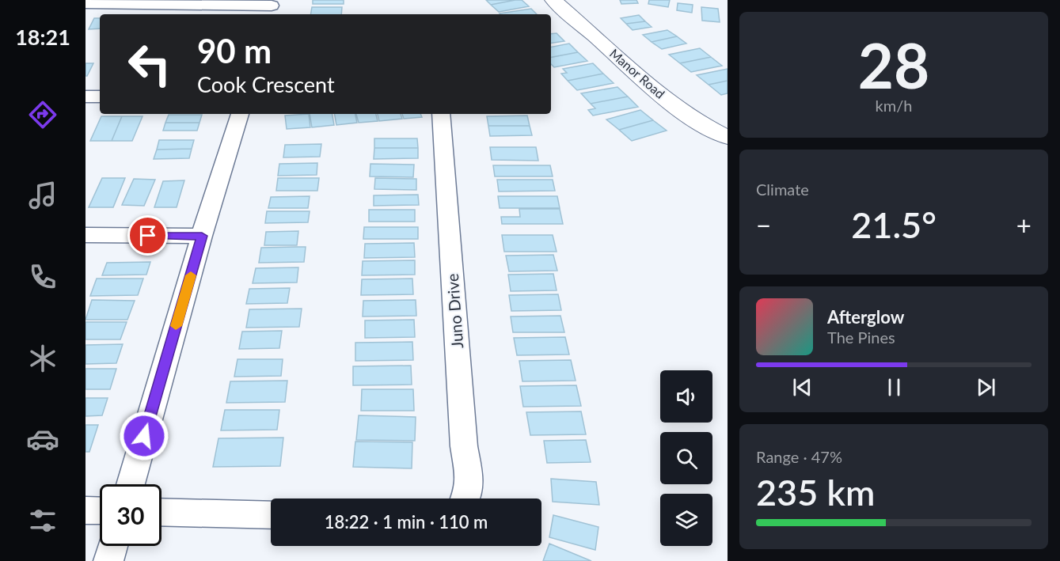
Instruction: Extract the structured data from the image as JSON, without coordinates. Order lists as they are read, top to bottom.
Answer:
{
  "streets": {
    "street": ["Manor Road", "Juno Drive"]
  },
  "page": {
    "tabs": "18:21",
    "tile": [
      ["28", "km/h"],
      "Climate",
      ["Range · 47%", "235 km"]
    ],
    "turn": ["90 m", "Cook Crescent"],
    "heat": ["−", "21.5°", "+"],
    "song": ["Afterglow", "The Pines"],
    "limit": "30",
    "trip": "18:22 · 1 min · 110 m"
  }
}
